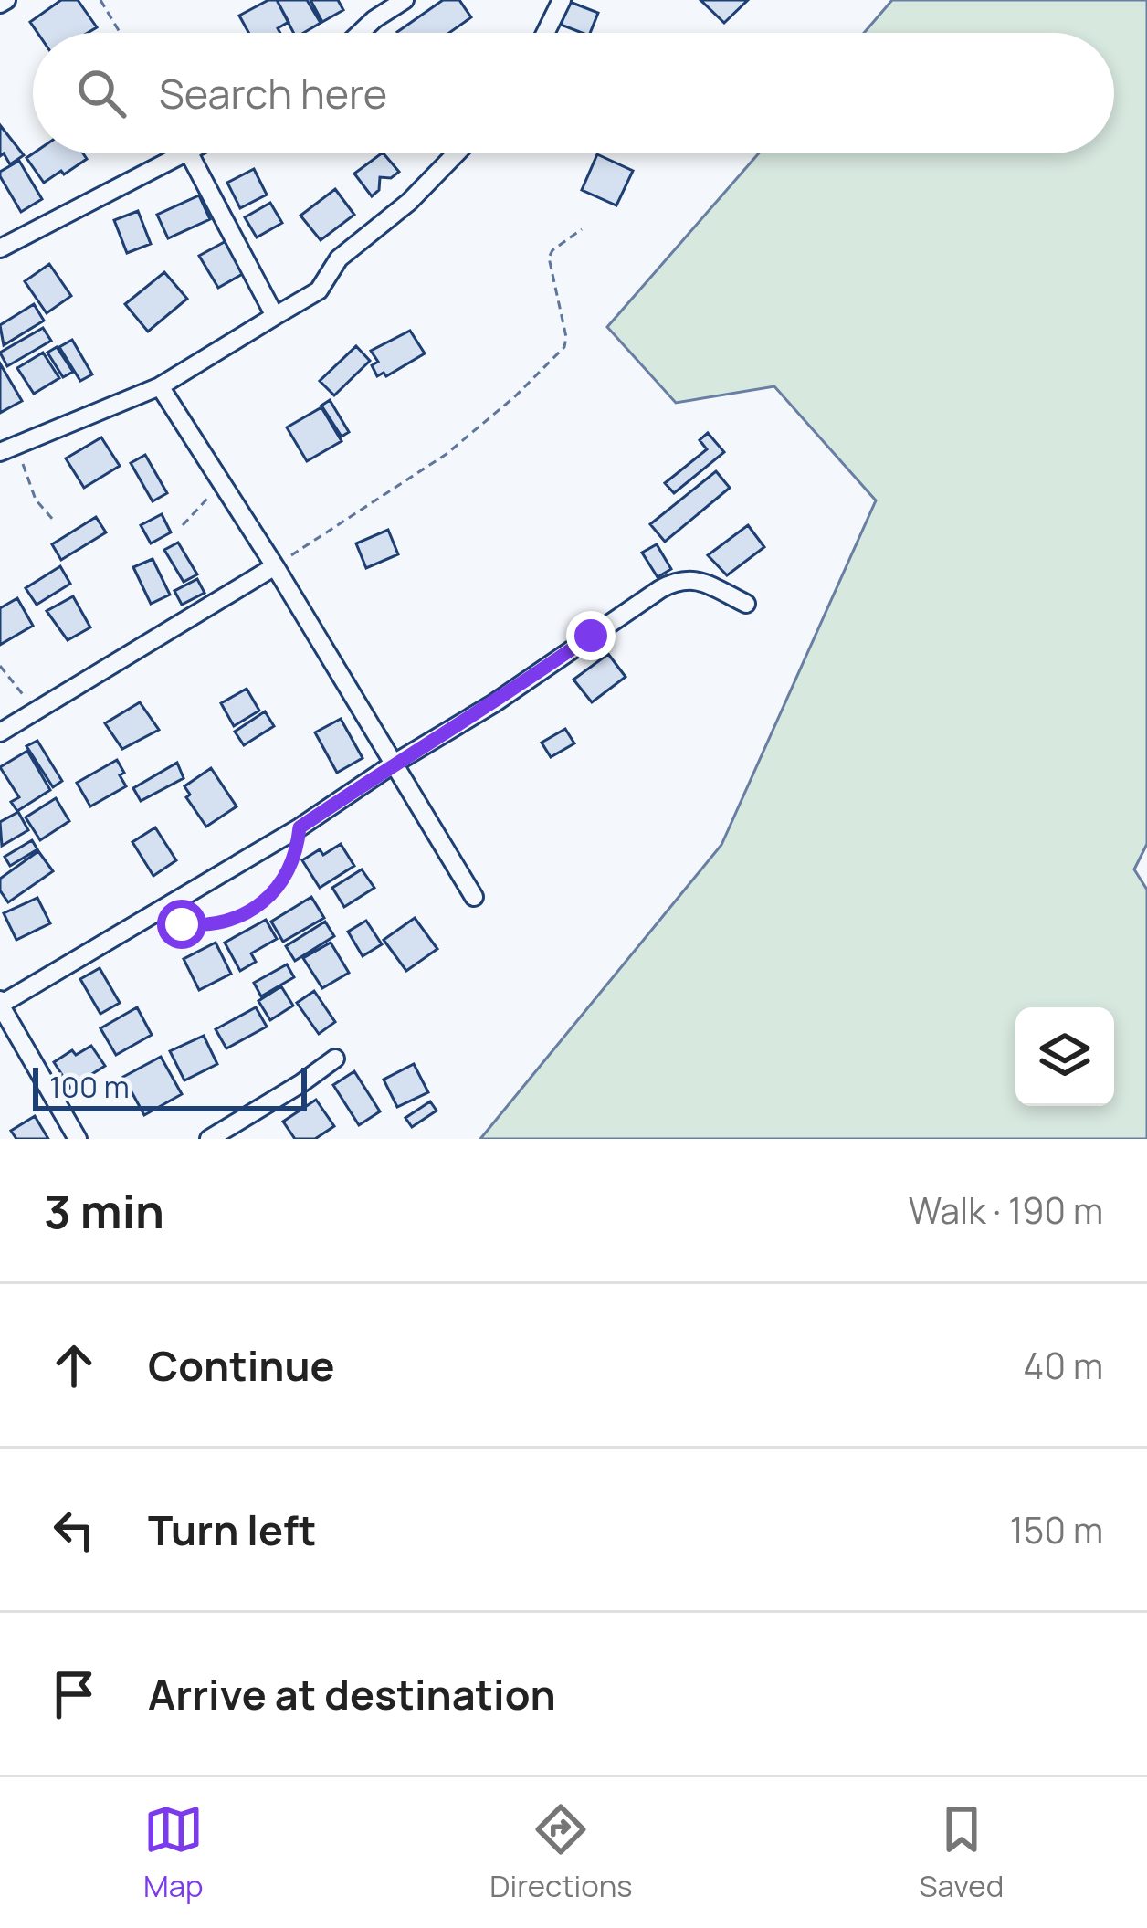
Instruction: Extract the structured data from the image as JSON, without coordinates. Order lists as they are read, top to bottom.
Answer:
{
  "scale_bar": "100 m",
  "page": {
    "search": "Search here",
    "scale": "100 m",
    "heading": ["3 min", "Walk · 190 m"],
    "list": [
      ["Continue", "40 m"],
      ["Turn left", "150 m"],
      "Arrive at destination"
    ],
    "nav": ["Map", "Directions", "Saved"]
  }
}
